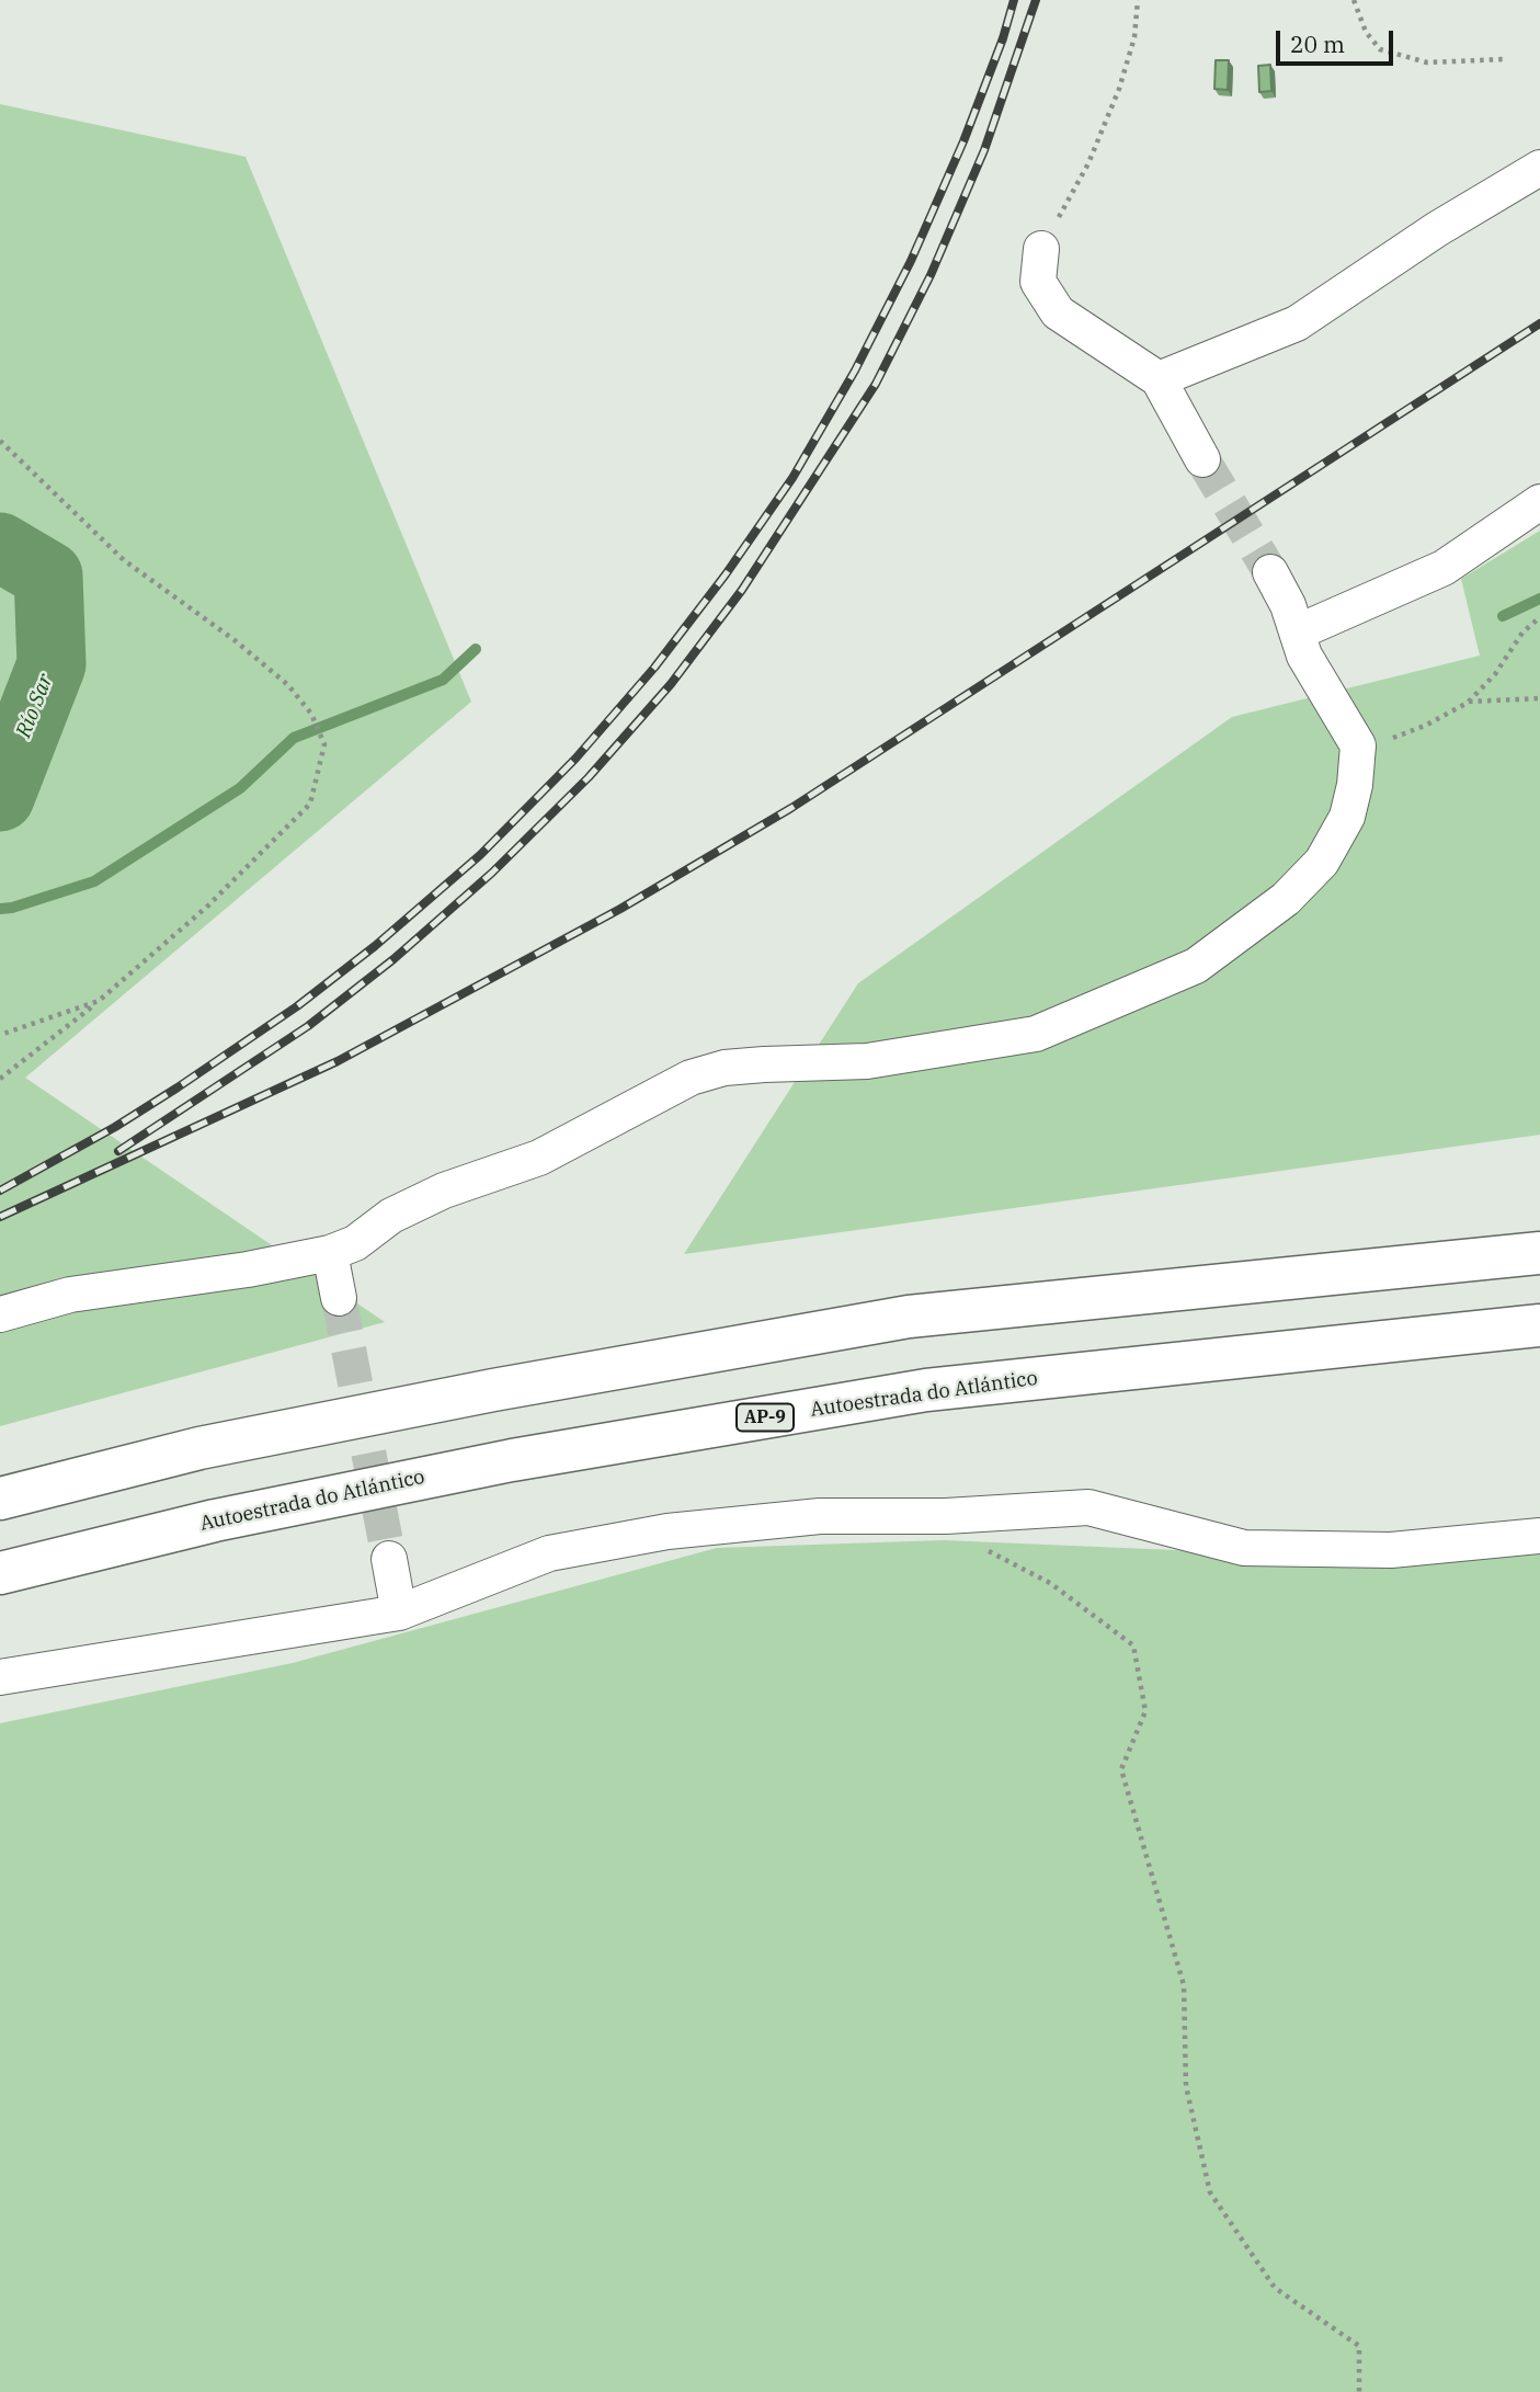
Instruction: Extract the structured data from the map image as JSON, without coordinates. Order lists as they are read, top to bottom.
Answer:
{
  "streets": {
    "highway": ["Autoestrada do Atlántico", "AP-9"]
  },
  "water": ["Río Sar"],
  "scale_bar": "20 m"
}
